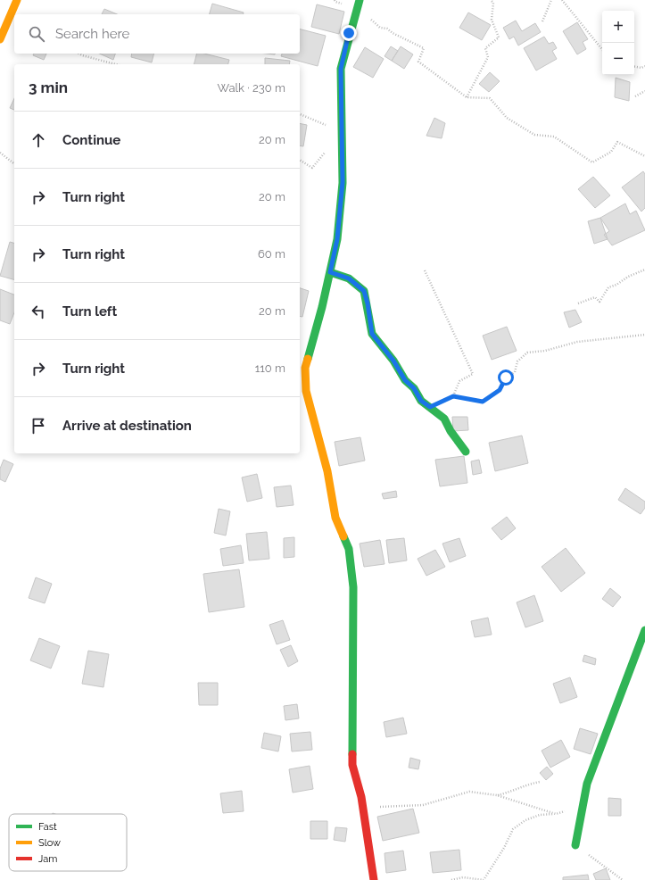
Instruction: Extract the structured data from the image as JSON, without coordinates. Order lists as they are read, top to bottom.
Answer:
{
  "legend": ["Fast", "Slow", "Jam"],
  "page": {
    "map_buttons": ["+", "−"],
    "search": "Search here",
    "heading": ["3 min", "Walk · 230 m"],
    "list": [
      ["Continue", "20 m"],
      ["Turn right", "20 m"],
      ["Turn right", "60 m"],
      ["Turn left", "20 m"],
      ["Turn right", "110 m"],
      "Arrive at destination"
    ]
  }
}
